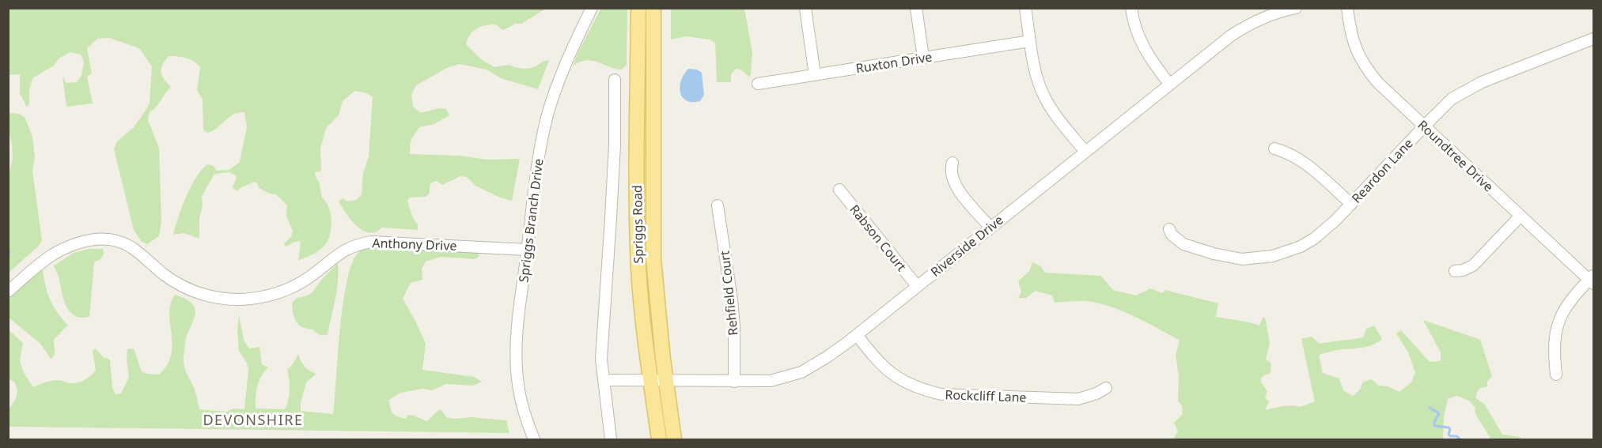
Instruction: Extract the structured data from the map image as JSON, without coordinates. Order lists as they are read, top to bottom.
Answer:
{
  "streets": {
    "main road": ["Spriggs Road"],
    "street": [
      "Ruxton Drive",
      "Roundtree Drive",
      "Reardon Lane",
      "Spriggs Branch Drive",
      "Rabson Court",
      "Anthony Drive",
      "Riverside Drive",
      "Rehfield Court",
      "Rockcliff Lane"
    ]
  },
  "crossings": [
    ["Roundtree Drive", "Reardon Lane"],
    ["Spriggs Branch Drive", "Anthony Drive"],
    ["Spriggs Road", "Riverside Drive"],
    ["Rabson Court", "Riverside Drive"],
    ["Riverside Drive", "Rehfield Court"],
    ["Riverside Drive", "Rockcliff Lane"]
  ],
  "districts": ["DEVONSHIRE"]
}
